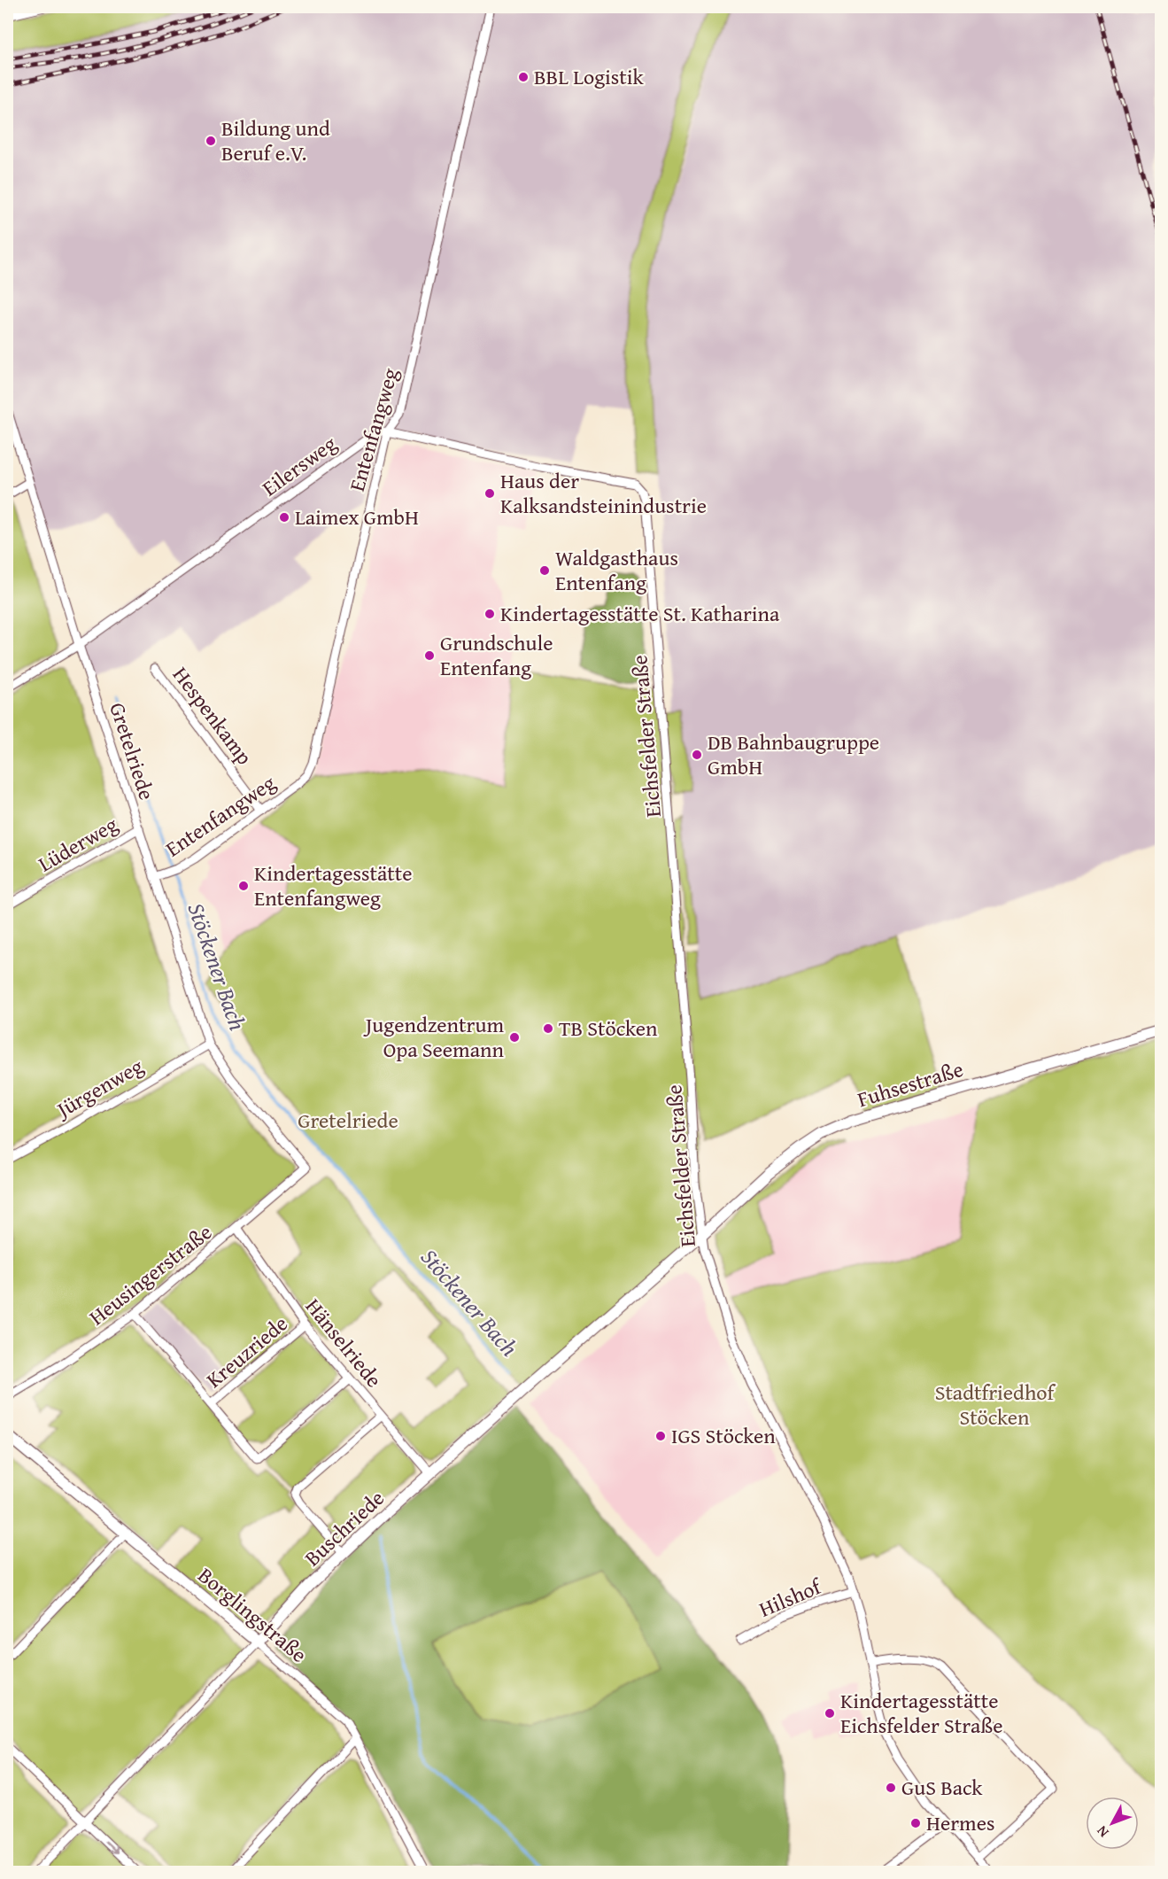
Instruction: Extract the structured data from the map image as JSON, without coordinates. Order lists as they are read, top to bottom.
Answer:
{
  "streets": {
    "street": [
      "Entenfangweg",
      "Eilersweg",
      "Hespenkamp",
      "Eichsfelder Straße",
      "Gretelriede",
      "Lüderweg",
      "Fuhsestraße",
      "Jürgenweg",
      "Heusingerstraße",
      "Hänselriede",
      "Kreuzriede",
      "Buschriede",
      "Hilshof",
      "Borglingstraße"
    ]
  },
  "crossings": [
    ["Entenfangweg", "Eilersweg"],
    ["Entenfangweg", "Hespenkamp"],
    ["Entenfangweg", "Eichsfelder Straße"],
    ["Entenfangweg", "Gretelriede"],
    ["Eilersweg", "Eichsfelder Straße"],
    ["Eilersweg", "Gretelriede"],
    ["Eichsfelder Straße", "Fuhsestraße"],
    ["Eichsfelder Straße", "Buschriede"],
    ["Eichsfelder Straße", "Hilshof"],
    ["Gretelriede", "Lüderweg"],
    ["Gretelriede", "Jürgenweg"],
    ["Gretelriede", "Heusingerstraße"],
    ["Fuhsestraße", "Buschriede"],
    ["Heusingerstraße", "Hänselriede"],
    ["Heusingerstraße", "Kreuzriede"],
    ["Hänselriede", "Kreuzriede"],
    ["Hänselriede", "Buschriede"],
    ["Buschriede", "Borglingstraße"]
  ],
  "water": ["Stöckener Bach"],
  "parks": ["Gretelriede", "Stadtfriedhof Stöcken"],
  "places": [
    "BBL Logistik",
    "Bildung und Beruf e.V.",
    "Haus der Kalksandsteinindustrie",
    "Laimex GmbH",
    "Waldgasthaus Entenfang",
    "Kindertagesstätte St. Katharina",
    "Grundschule Entenfang",
    "DB Bahnbaugruppe GmbH",
    "Kindertagesstätte Entenfangweg",
    "TB Stöcken",
    "Jugendzentrum Opa Seemann",
    "IGS Stöcken",
    "Kindertagesstätte Eichsfelder Straße",
    "GuS Back",
    "Hermes"
  ],
  "north": "bottom left"
}
